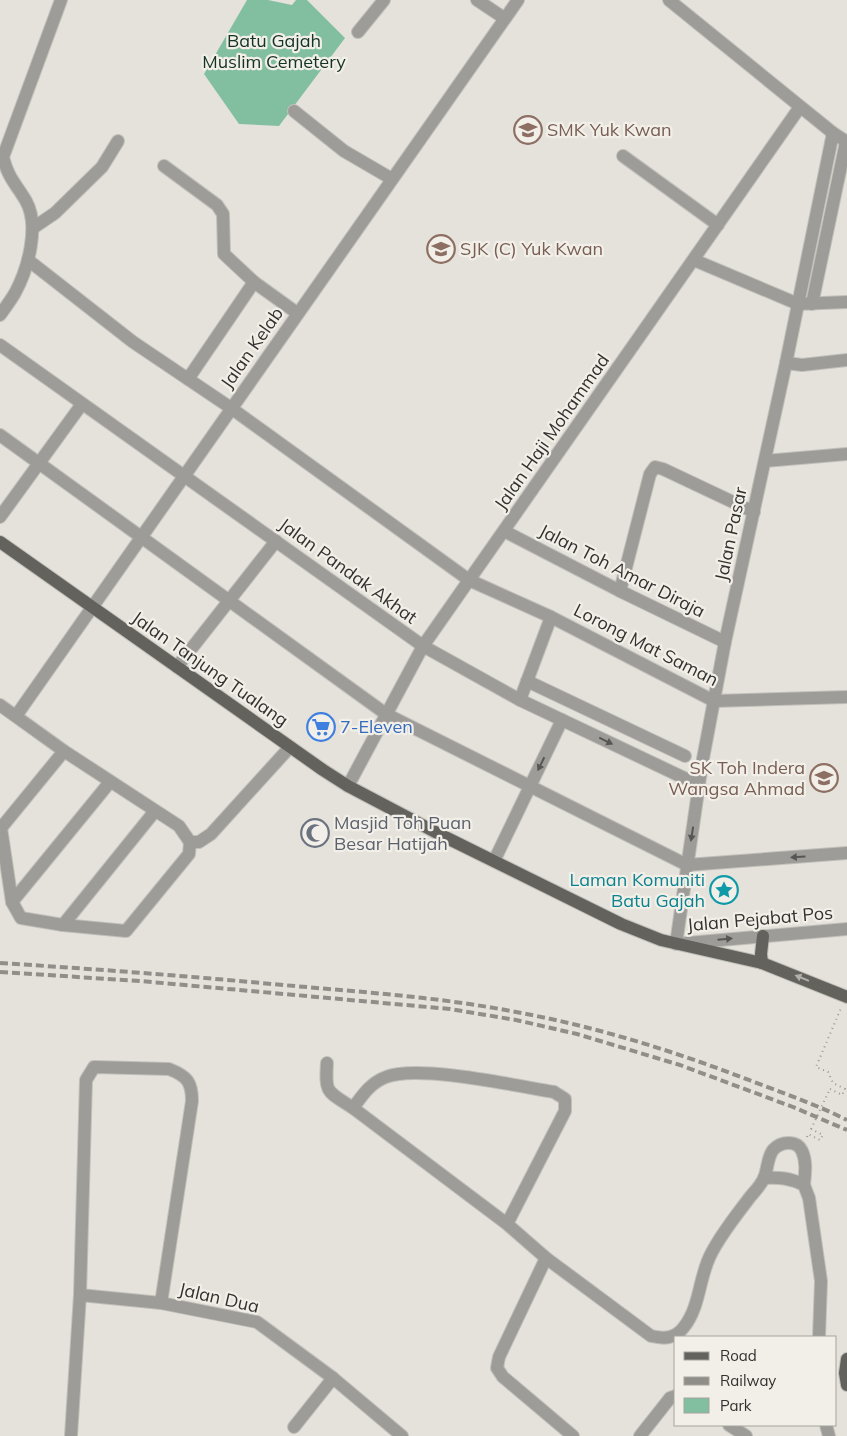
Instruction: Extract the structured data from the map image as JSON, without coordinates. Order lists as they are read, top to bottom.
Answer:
{
  "streets": {
    "main road": ["Jalan Tanjung Tualang"],
    "street": [
      "Jalan Kelab",
      "Jalan Haji Mohammad",
      "Jalan Pasar",
      "Jalan Pandak Akhat",
      "Jalan Toh Amar Diraja",
      "Lorong Mat Saman",
      "Jalan Pejabat Pos",
      "Jalan Dua"
    ]
  },
  "crossings": [
    ["Jalan Kelab", "Jalan Pandak Akhat"],
    ["Jalan Kelab", "Lorong Mat Saman"],
    ["Jalan Kelab", "Jalan Tanjung Tualang"],
    ["Jalan Haji Mohammad", "Jalan Pandak Akhat"],
    ["Jalan Haji Mohammad", "Jalan Toh Amar Diraja"],
    ["Jalan Haji Mohammad", "Lorong Mat Saman"],
    ["Jalan Haji Mohammad", "Jalan Tanjung Tualang"],
    ["Jalan Pasar", "Jalan Pandak Akhat"],
    ["Jalan Pasar", "Jalan Toh Amar Diraja"],
    ["Jalan Pasar", "Lorong Mat Saman"],
    ["Jalan Pasar", "Jalan Tanjung Tualang"],
    ["Jalan Pasar", "Jalan Pejabat Pos"],
    ["Jalan Tanjung Tualang", "Jalan Pejabat Pos"]
  ],
  "parks": ["Batu Gajah Muslim Cemetery"],
  "places": {
    "school or university": ["SMK Yuk Kwan", "SJK (C) Yuk Kwan", "SK Toh Indera Wangsa Ahmad"],
    "supermarket": ["7-Eleven"],
    "mosque": ["Masjid Toh Puan Besar Hatijah"],
    "place": ["Laman Komuniti Batu Gajah"]
  },
  "legend": ["Road", "Railway", "Park"]
}
